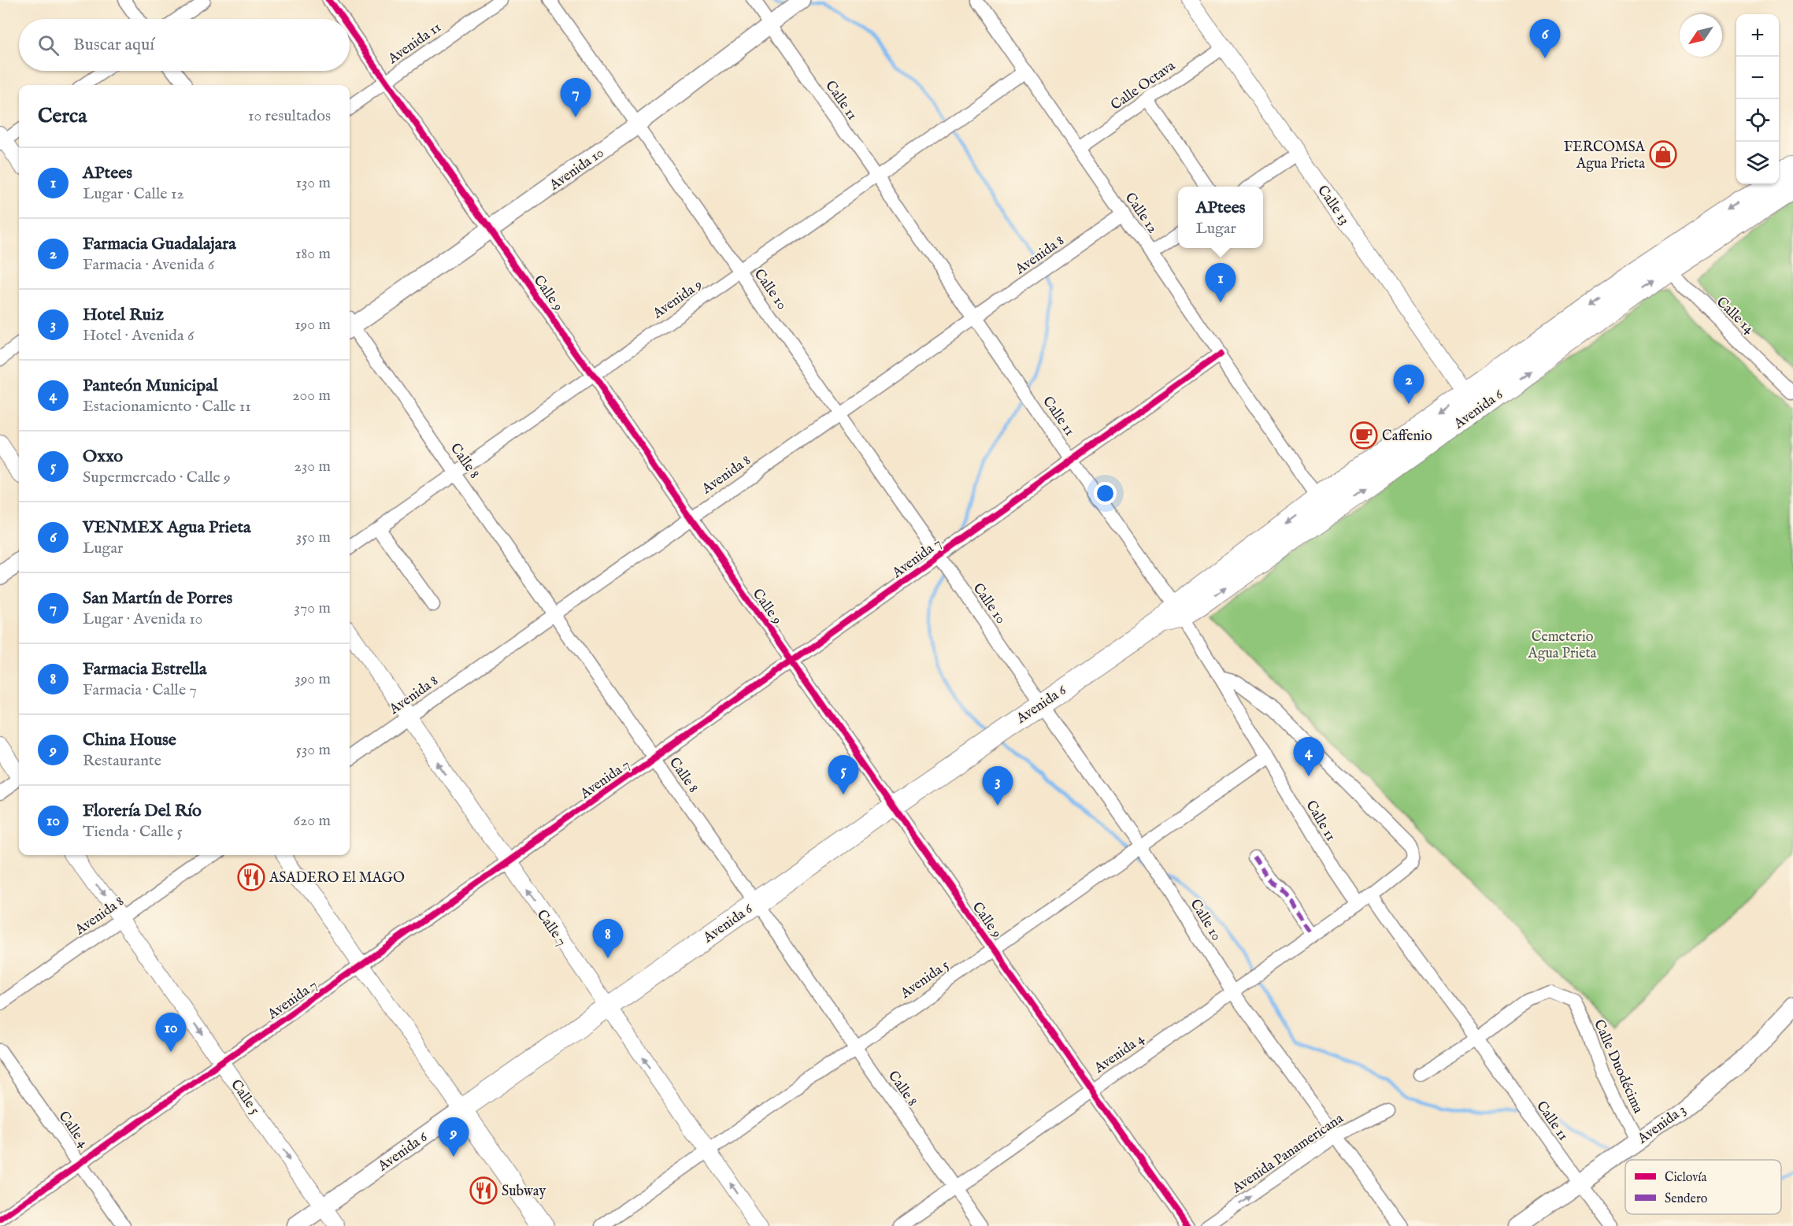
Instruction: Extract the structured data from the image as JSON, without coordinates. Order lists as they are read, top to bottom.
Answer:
{
  "streets": {
    "main road": ["Avenida 10", "Avenida 6", "Avenida 3"],
    "street": [
      "Avenida 11",
      "Calle Octava",
      "Calle 11",
      "Calle 13",
      "Calle 12",
      "Avenida 8",
      "Calle 10",
      "Calle 9",
      "Avenida 9",
      "Calle 14",
      "Calle 8",
      "Avenida 7",
      "Calle 7",
      "Avenida 5",
      "Avenida 4",
      "Calle Duodécima",
      "Calle 5",
      "Calle 4",
      "Avenida Panamericana"
    ]
  },
  "crossings": [
    ["Avenida 11", "Calle 9"],
    ["Calle Octava", "Calle 13"],
    ["Calle Octava", "Calle 12"],
    ["Calle 11", "Avenida 10"],
    ["Calle 11", "Avenida 8"],
    ["Calle 11", "Avenida 9"],
    ["Calle 11", "Avenida 6"],
    ["Calle 11", "Avenida 7"],
    ["Calle 11", "Avenida 5"],
    ["Calle 11", "Avenida 4"],
    ["Calle 11", "Calle Duodécima"],
    ["Calle 11", "Avenida 3"],
    ["Avenida 10", "Calle 10"],
    ["Avenida 10", "Calle 9"],
    ["Calle 13", "Avenida 6"],
    ["Calle 12", "Avenida 8"],
    ["Calle 12", "Avenida 9"],
    ["Calle 12", "Avenida 6"],
    ["Calle 12", "Avenida 7"],
    ["Avenida 8", "Calle 10"],
    ["Avenida 8", "Calle 9"],
    ["Avenida 8", "Calle 8"],
    ["Avenida 8", "Calle 7"],
    ["Avenida 8", "Calle 5"],
    ["Calle 10", "Avenida 9"],
    ["Calle 10", "Avenida 6"],
    ["Calle 10", "Avenida 7"],
    ["Calle 10", "Avenida 5"],
    ["Calle 10", "Avenida 4"],
    ["Calle 10", "Avenida Panamericana"],
    ["Calle 9", "Avenida 9"],
    ["Calle 9", "Avenida 6"],
    ["Calle 9", "Avenida 7"],
    ["Calle 9", "Avenida 5"],
    ["Calle 9", "Avenida 4"],
    ["Avenida 9", "Calle 8"],
    ["Calle 14", "Avenida 6"],
    ["Avenida 6", "Calle 8"],
    ["Avenida 6", "Calle 7"],
    ["Avenida 6", "Calle 5"],
    ["Calle 8", "Avenida 7"],
    ["Calle 8", "Avenida 5"],
    ["Calle 8", "Avenida 4"],
    ["Avenida 7", "Calle 7"],
    ["Avenida 7", "Calle 5"],
    ["Avenida 7", "Calle 4"],
    ["Calle 7", "Avenida 5"],
    ["Calle Duodécima", "Avenida 3"]
  ],
  "one_way": ["Calle 7", "Calle 5", "Avenida Panamericana"],
  "parks": ["Cemeterio Agua Prieta"],
  "places": {
    "shop": ["FERCOMSA Agua Prieta"],
    "cafe": ["Caffenio"],
    "restaurant": ["ASADERO El MAGO", "Subway"]
  },
  "legend": ["Ciclovía", "Sendero"],
  "north": "bottom left",
  "page": {
    "map_buttons": ["+", "−"],
    "pins": [
      "6",
      "7",
      "1",
      "2",
      "4",
      "5",
      "3",
      "8",
      "10",
      "9"
    ],
    "search": "Buscar aquí",
    "heading": ["Cerca", "10 resultados"],
    "list": [
      {
        "mark": "1",
        "name": "APtees",
        "note": "Lugar · Calle 12",
        "value": "130 m"
      },
      {
        "mark": "2",
        "name": "Farmacia Guadalajara",
        "note": "Farmacia · Avenida 6",
        "value": "180 m"
      },
      {
        "mark": "3",
        "name": "Hotel Ruiz",
        "note": "Hotel · Avenida 6",
        "value": "190 m"
      },
      {
        "mark": "4",
        "name": "Panteón Municipal",
        "note": "Estacionamiento · Calle 11",
        "value": "200 m"
      },
      {
        "mark": "5",
        "name": "Oxxo",
        "note": "Supermercado · Calle 9",
        "value": "230 m"
      },
      {
        "mark": "6",
        "name": "VENMEX Agua Prieta",
        "note": "Lugar",
        "value": "350 m"
      },
      {
        "mark": "7",
        "name": "San Martín de Porres",
        "note": "Lugar · Avenida 10",
        "value": "370 m"
      },
      {
        "mark": "8",
        "name": "Farmacia Estrella",
        "note": "Farmacia · Calle 7",
        "value": "390 m"
      },
      {
        "mark": "9",
        "name": "China House",
        "note": "Restaurante",
        "value": "530 m"
      },
      {
        "mark": "10",
        "name": "Florería Del Río",
        "note": "Tienda · Calle 5",
        "value": "620 m"
      }
    ],
    "popup": ["APtees", "Lugar"]
  }
}
